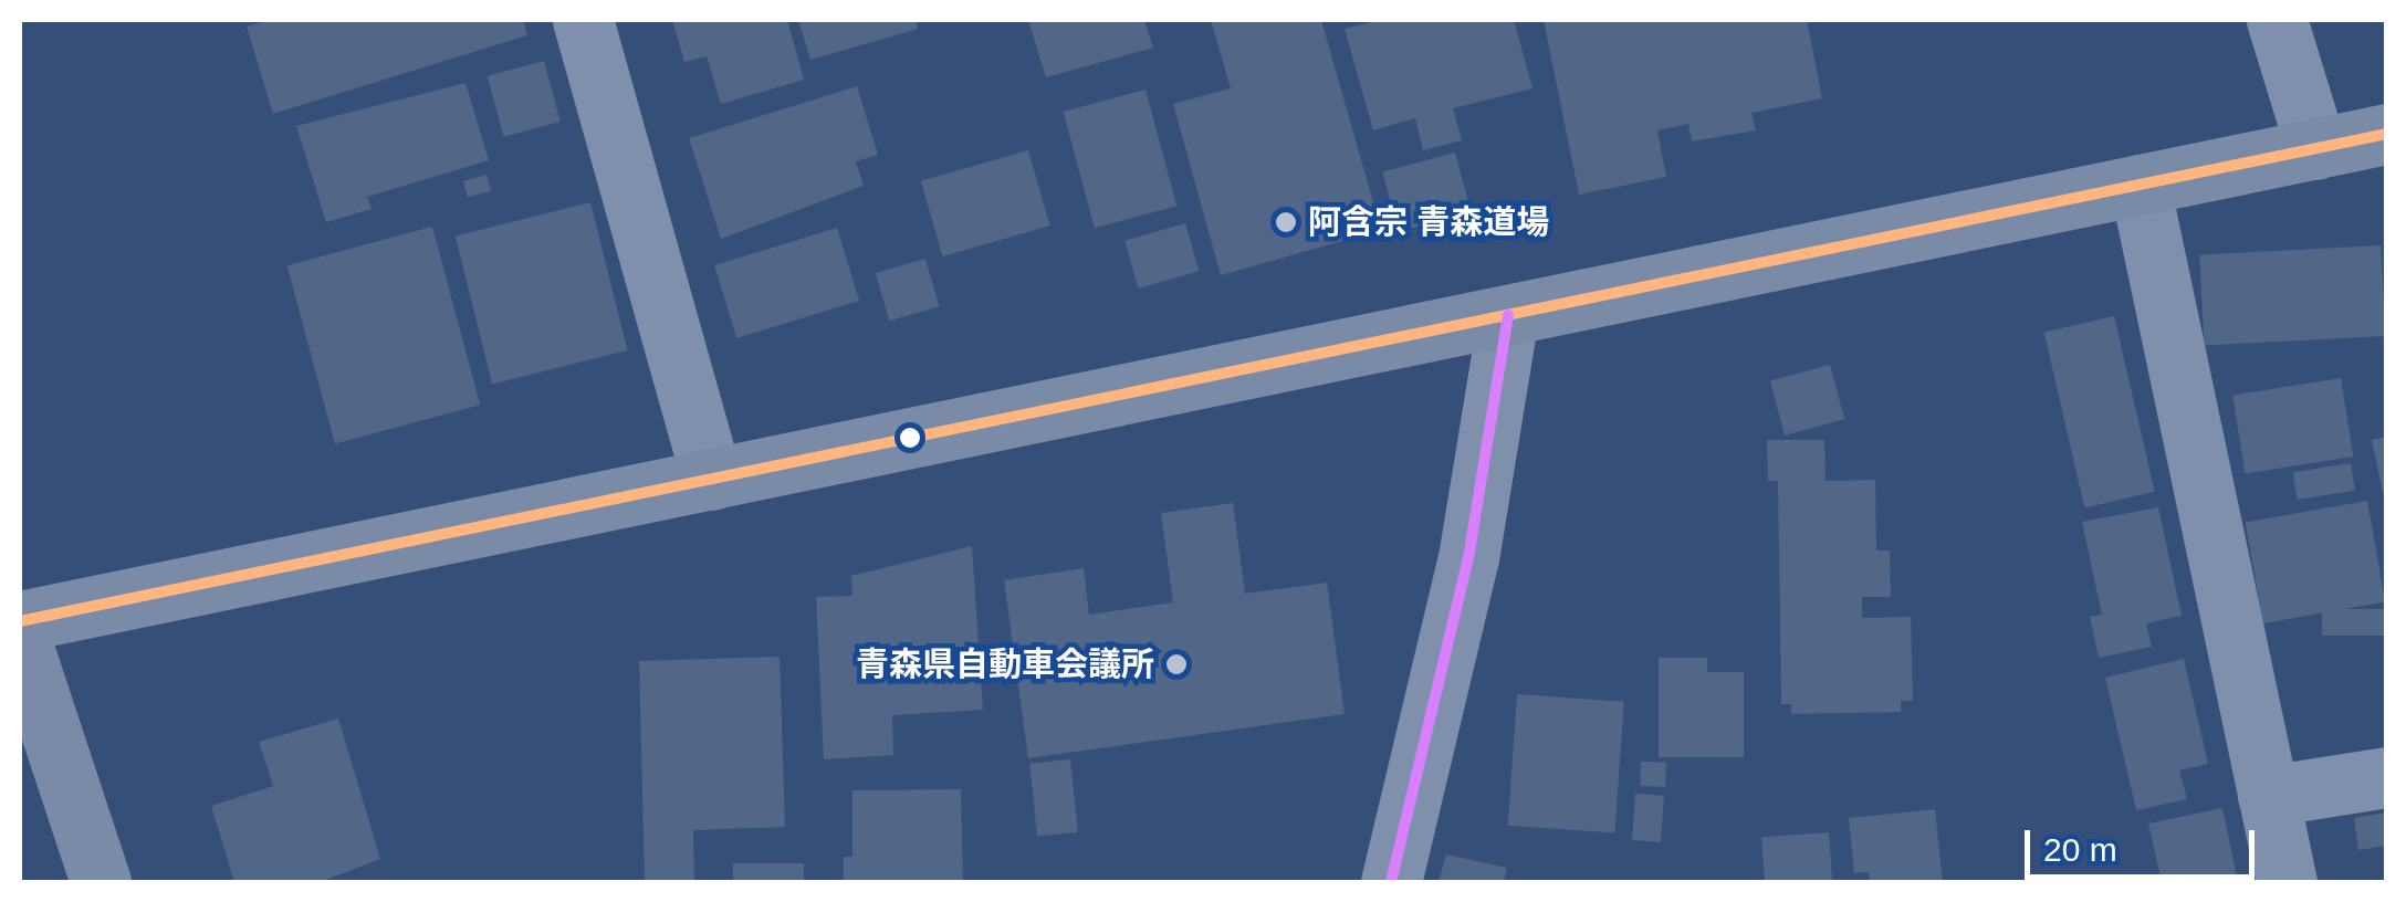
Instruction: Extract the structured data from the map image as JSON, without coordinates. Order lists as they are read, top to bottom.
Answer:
{
  "places": ["阿含宗 青森道場", "青森県自動車会議所"],
  "scale_bar": "20 m"
}
